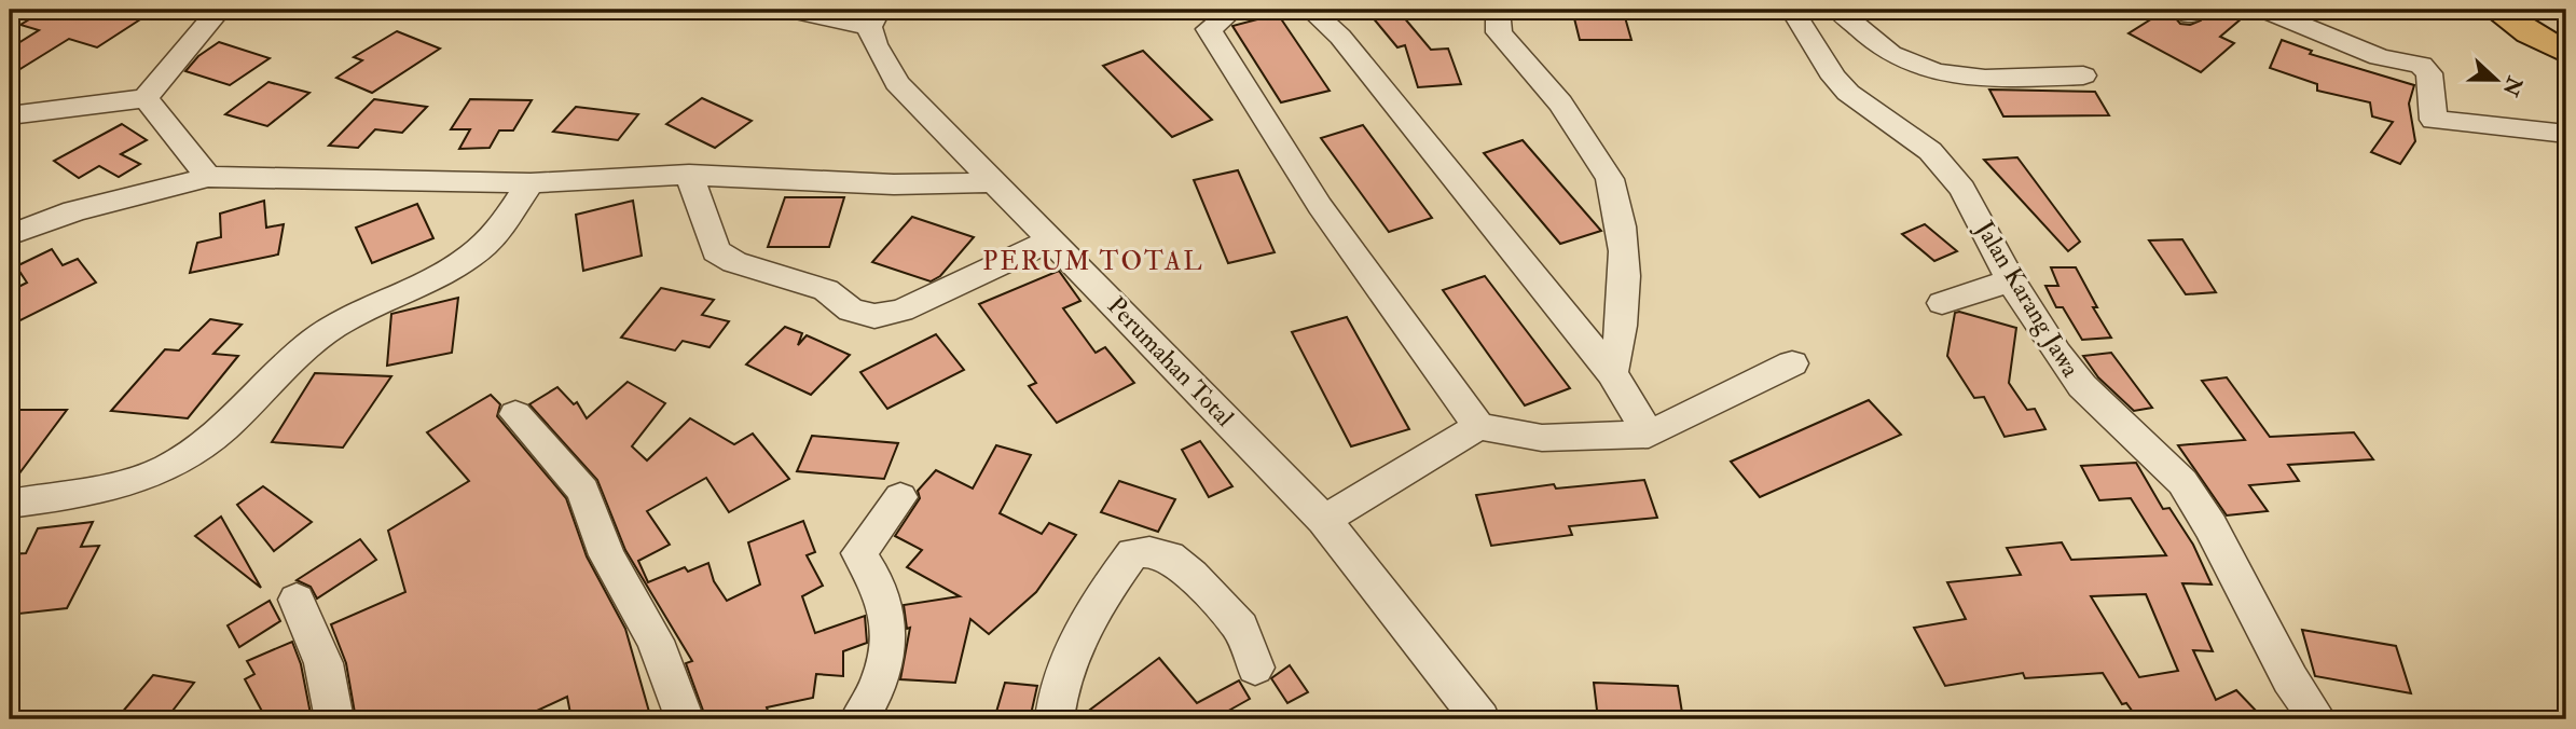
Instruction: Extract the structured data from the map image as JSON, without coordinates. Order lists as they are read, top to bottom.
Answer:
{
  "streets": {
    "street": ["Jalan Karang Jawa", "Perumahan Total"]
  },
  "districts": ["PERUM TOTAL"],
  "north": "right"
}
